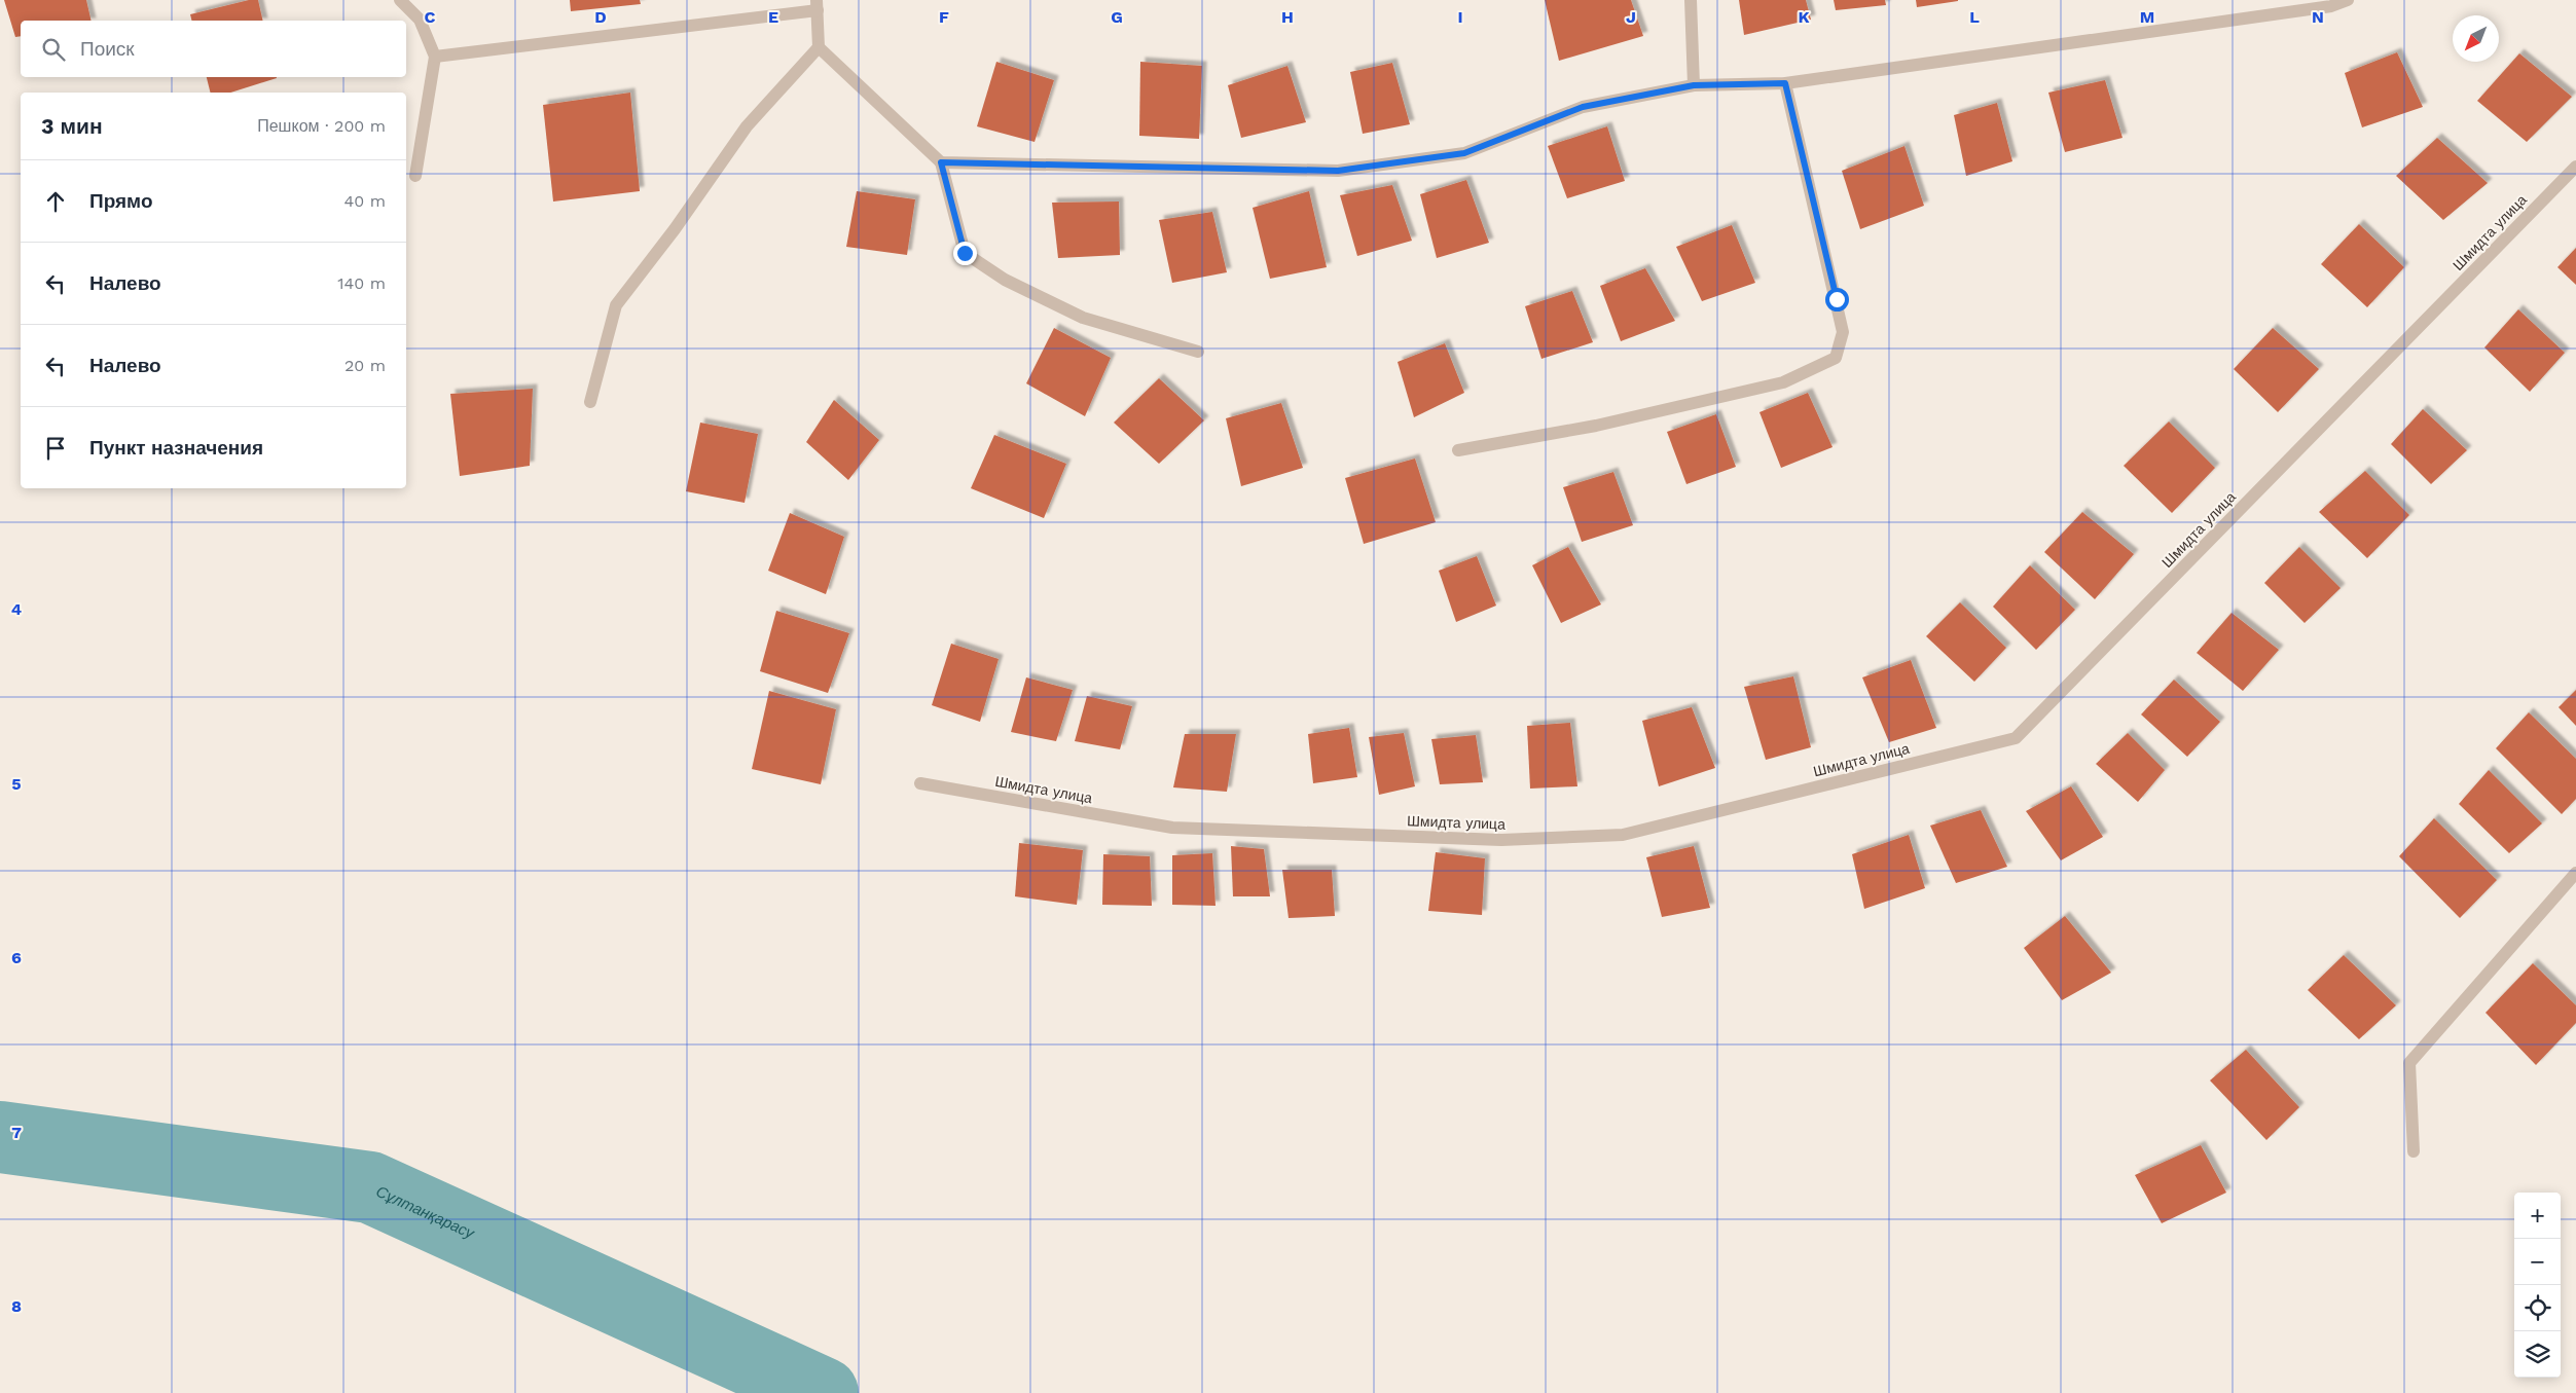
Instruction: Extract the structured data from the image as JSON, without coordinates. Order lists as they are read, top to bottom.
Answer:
{
  "streets": {
    "street": ["Шмидта улица"]
  },
  "water": ["Сұлтанқарасу"],
  "north": "bottom left",
  "page": {
    "search": "Поиск",
    "heading": ["3 мин", "Пешком · 200 m"],
    "list": [
      ["Прямо", "40 m"],
      ["Налево", "140 m"],
      ["Налево", "20 m"],
      "Пункт назначения"
    ],
    "map_buttons": ["+", "−"]
  },
  "grid": {
    "columns": [
      "C",
      "D",
      "E",
      "F",
      "G",
      "H",
      "I",
      "J",
      "K",
      "L",
      "M",
      "N"
    ],
    "rows": [
      "4",
      "5",
      "6",
      "7",
      "8"
    ]
  }
}
